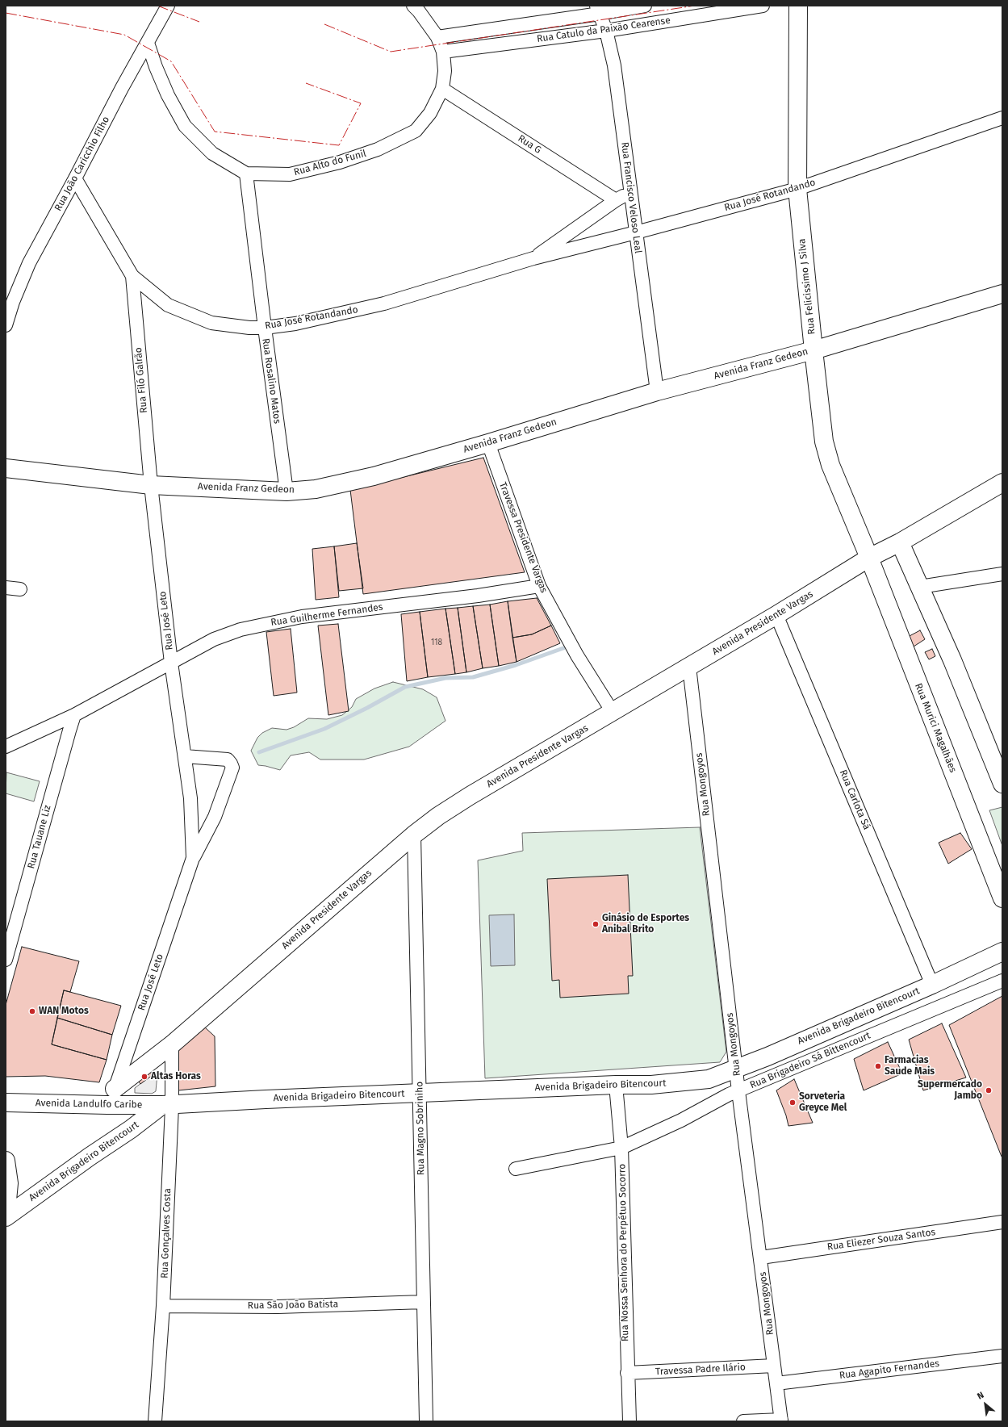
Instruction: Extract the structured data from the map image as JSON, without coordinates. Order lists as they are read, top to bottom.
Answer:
{
  "streets": {
    "street": [
      "Rua Catulo da Paixão Cearense",
      "Rua G",
      "Rua Alto do Funil",
      "Rua João Caricchio Filho",
      "Rua José Rotandando",
      "Rua Francisco Veloso Leal",
      "Rua Felicissimo J Silva",
      "Avenida Franz Gedeon",
      "Rua Filó Galrão",
      "Rua Rosalino Matos",
      "Travessa Presidente Vargas",
      "Rua Guilherme Fernandes",
      "Rua José Leto",
      "Avenida Presidente Vargas",
      "Rua Murici Magalhães",
      "Rua Mongoyos",
      "Rua Carlota Sá",
      "Rua Tauane Liz",
      "Avenida Brigadeiro Bitencourt",
      "Rua Brigadeiro Sá Bittencourt",
      "Avenida Landulfo Caribe",
      "Rua Magno Sobriniho",
      "Rua Gonçalves Costa",
      "Rua Eliezer Souza Santos",
      "Rua Nossa Senhora do Perpétuo Socorro",
      "Rua São João Batista",
      "Travessa Padre Ilário",
      "Rua Agapito Fernandes"
    ]
  },
  "crossings": [
    ["Rua Catulo da Paixão Cearense", "Rua Alto do Funil"],
    ["Rua Catulo da Paixão Cearense", "Rua Francisco Veloso Leal"],
    ["Rua G", "Rua Alto do Funil"],
    ["Rua G", "Rua José Rotandando"],
    ["Rua Alto do Funil", "Rua João Caricchio Filho"],
    ["Rua Alto do Funil", "Rua Rosalino Matos"],
    ["Rua João Caricchio Filho", "Rua José Rotandando"],
    ["Rua José Rotandando", "Rua Francisco Veloso Leal"],
    ["Rua José Rotandando", "Rua Felicissimo J Silva"],
    ["Rua José Rotandando", "Rua Filó Galrão"],
    ["Rua José Rotandando", "Rua Rosalino Matos"],
    ["Rua Francisco Veloso Leal", "Avenida Franz Gedeon"],
    ["Rua Felicissimo J Silva", "Avenida Franz Gedeon"],
    ["Rua Felicissimo J Silva", "Avenida Presidente Vargas"],
    ["Rua Felicissimo J Silva", "Rua Murici Magalhães"],
    ["Avenida Franz Gedeon", "Rua Filó Galrão"],
    ["Avenida Franz Gedeon", "Rua Rosalino Matos"],
    ["Avenida Franz Gedeon", "Travessa Presidente Vargas"],
    ["Avenida Franz Gedeon", "Rua José Leto"],
    ["Rua Filó Galrão", "Rua José Leto"],
    ["Travessa Presidente Vargas", "Rua Guilherme Fernandes"],
    ["Travessa Presidente Vargas", "Avenida Presidente Vargas"],
    ["Rua Guilherme Fernandes", "Rua José Leto"],
    ["Rua Guilherme Fernandes", "Rua Tauane Liz"],
    ["Rua José Leto", "Avenida Presidente Vargas"],
    ["Rua José Leto", "Avenida Landulfo Caribe"],
    ["Avenida Presidente Vargas", "Rua Murici Magalhães"],
    ["Avenida Presidente Vargas", "Rua Mongoyos"],
    ["Avenida Presidente Vargas", "Rua Carlota Sá"],
    ["Avenida Presidente Vargas", "Rua Magno Sobriniho"],
    ["Avenida Presidente Vargas", "Rua Gonçalves Costa"],
    ["Rua Mongoyos", "Avenida Brigadeiro Bitencourt"],
    ["Rua Mongoyos", "Rua Brigadeiro Sá Bittencourt"],
    ["Rua Mongoyos", "Rua Eliezer Souza Santos"],
    ["Rua Mongoyos", "Travessa Padre Ilário"],
    ["Rua Mongoyos", "Rua Agapito Fernandes"],
    ["Rua Carlota Sá", "Avenida Brigadeiro Bitencourt"],
    ["Avenida Brigadeiro Bitencourt", "Avenida Landulfo Caribe"],
    ["Avenida Brigadeiro Bitencourt", "Rua Magno Sobriniho"],
    ["Avenida Brigadeiro Bitencourt", "Rua Gonçalves Costa"],
    ["Avenida Brigadeiro Bitencourt", "Rua Nossa Senhora do Perpétuo Socorro"],
    ["Rua Brigadeiro Sá Bittencourt", "Rua Nossa Senhora do Perpétuo Socorro"],
    ["Avenida Landulfo Caribe", "Rua Gonçalves Costa"],
    ["Rua Magno Sobriniho", "Rua São João Batista"],
    ["Rua Gonçalves Costa", "Rua São João Batista"],
    ["Rua Nossa Senhora do Perpétuo Socorro", "Travessa Padre Ilário"]
  ],
  "places": [
    "Ginásio de Esportes Anibal Brito",
    "WAN Motos",
    "Farmacias Saude Mais",
    "Altas Horas",
    "Supermercado Jambo",
    "Sorveteria Greyce Mel"
  ],
  "house_numbers": ["118"],
  "north": "top left"
}
